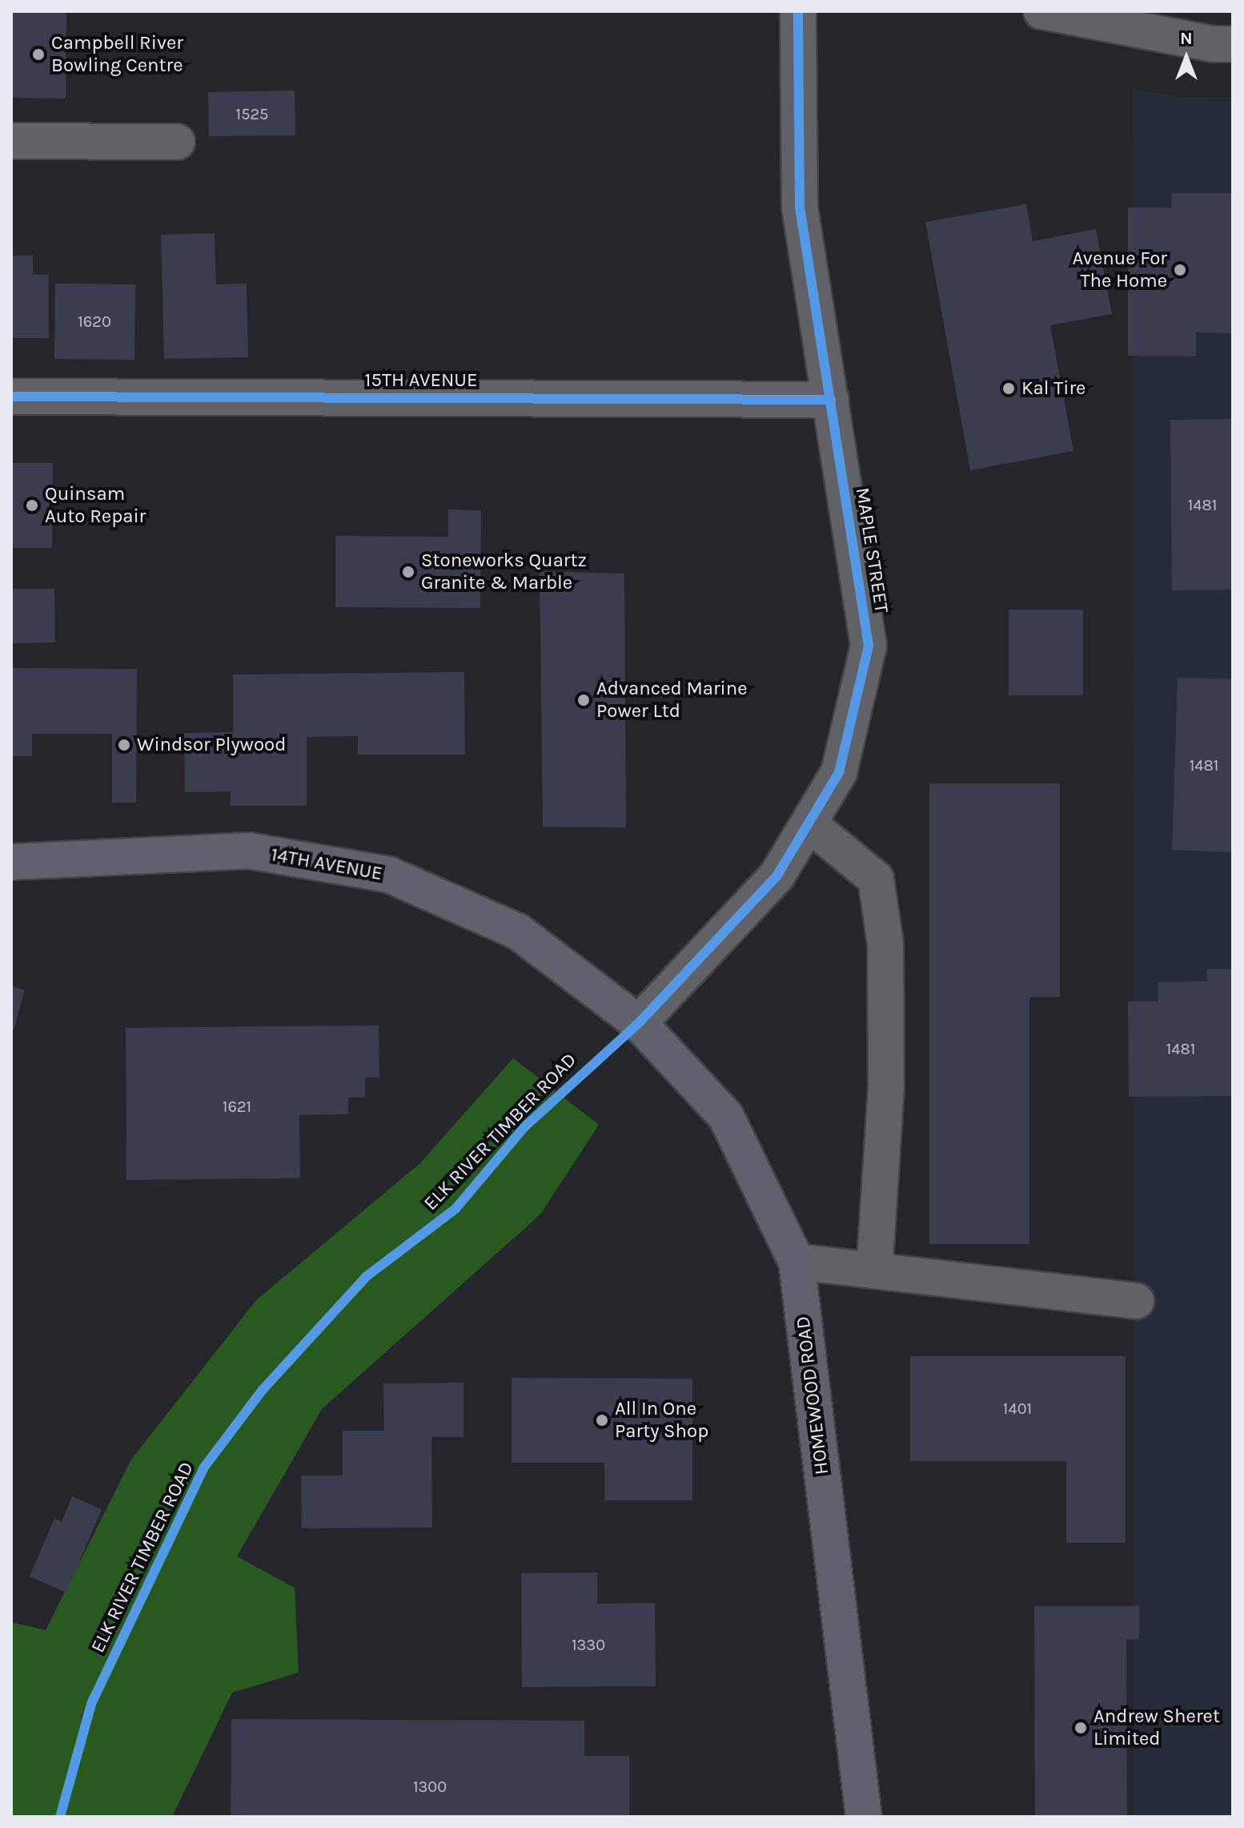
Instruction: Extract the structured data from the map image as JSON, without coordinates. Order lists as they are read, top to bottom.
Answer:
{
  "streets": {
    "main road": ["14TH AVENUE", "HOMEWOOD ROAD"],
    "street": ["15TH AVENUE", "MAPLE STREET"],
    "cycle path": ["ELK RIVER TIMBER ROAD"]
  },
  "crossings": [
    ["15TH AVENUE", "MAPLE STREET"],
    ["MAPLE STREET", "14TH AVENUE"],
    ["MAPLE STREET", "HOMEWOOD ROAD"],
    ["14TH AVENUE", "HOMEWOOD ROAD"]
  ],
  "places": [
    "Campbell River Bowling Centre",
    "Avenue For The Home",
    "Kal Tire",
    "Quinsam Auto Repair",
    "Stoneworks Quartz Granite & Marble",
    "Advanced Marine Power Ltd",
    "Windsor Plywood",
    "All In One Party Shop",
    "Andrew Sheret Limited"
  ],
  "house_numbers": [
    "1525",
    "1620",
    "1481",
    "1481",
    "1481",
    "1621",
    "1401",
    "1330",
    "1300"
  ],
  "north": "top"
}
